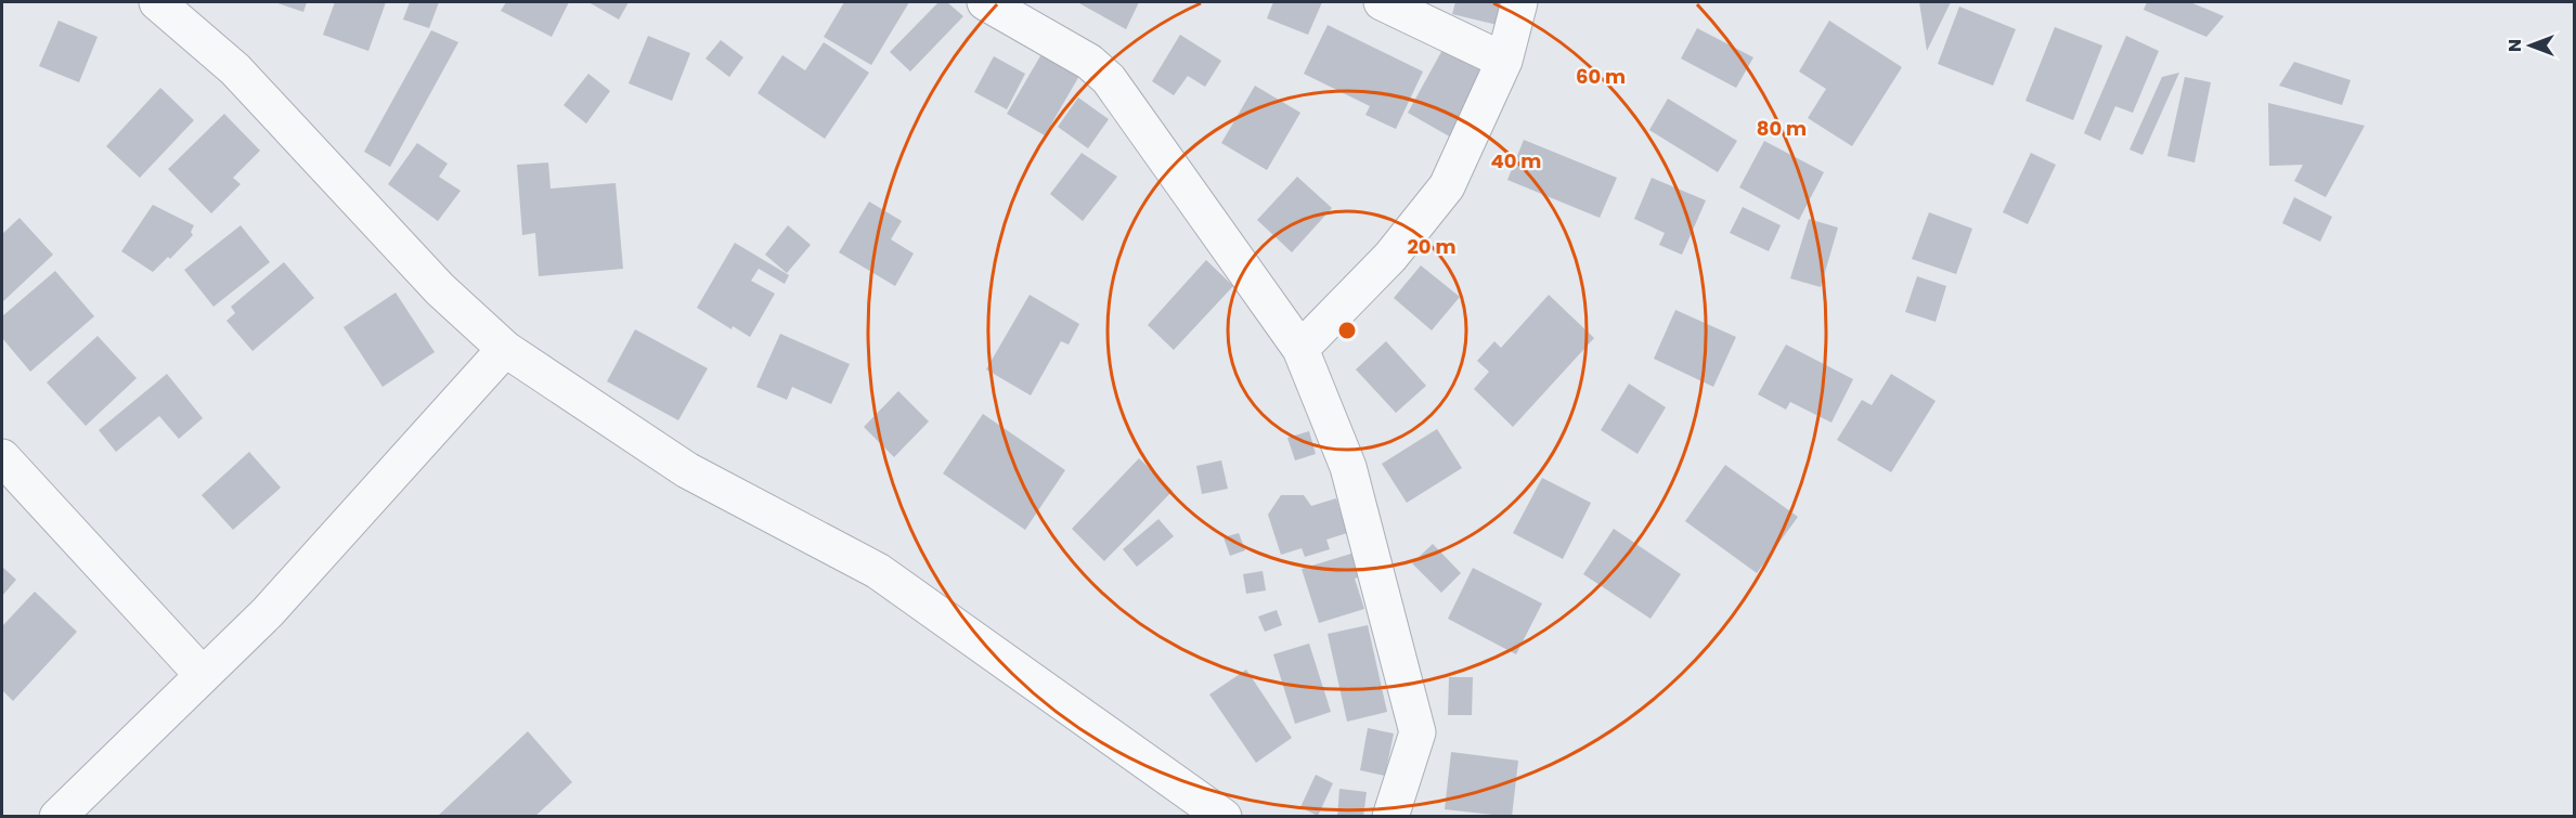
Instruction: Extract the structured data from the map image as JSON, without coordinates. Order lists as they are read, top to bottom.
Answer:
{
  "north": "left",
  "rings": [
    "60 m",
    "80 m",
    "40 m",
    "20 m"
  ]
}
